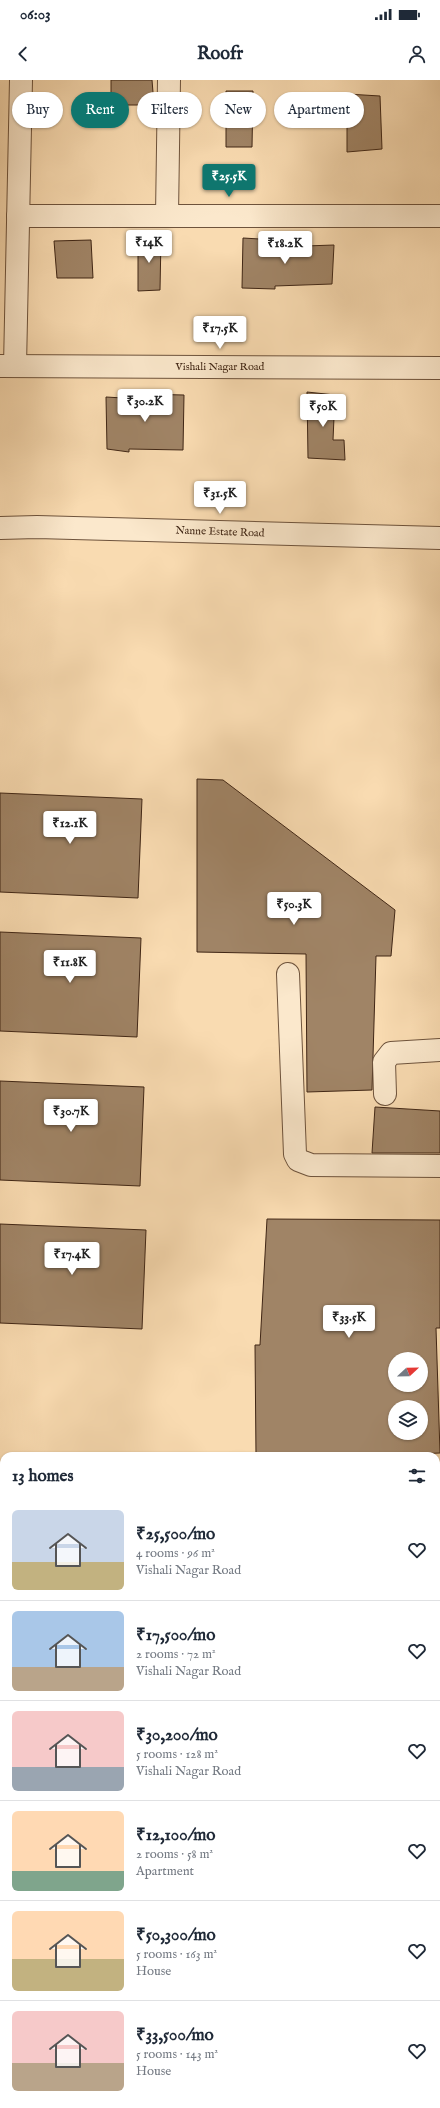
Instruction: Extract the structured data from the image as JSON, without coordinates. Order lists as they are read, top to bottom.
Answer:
{
  "streets": {
    "street": ["Vishali Nagar Road", "Nanne Estate Road"]
  },
  "north": "right",
  "page": {
    "status": "06:03",
    "header": "Roofr",
    "chip": [
      "Buy",
      "Rent",
      "Filters",
      "New",
      "Apartment"
    ],
    "price": [
      "₹25.5K",
      "₹14K",
      "₹18.2K",
      "₹17.5K",
      "₹30.2K",
      "₹50K",
      "₹31.5K",
      "₹12.1K",
      "₹50.3K",
      "₹11.8K",
      "₹30.7K",
      "₹17.4K",
      "₹33.5K"
    ],
    "heading": "13 homes",
    "list": [
      {
        "name": "₹25,500/mo",
        "note": "4 rooms · 96 m² · Vishali Nagar Road"
      },
      {
        "name": "₹17,500/mo",
        "note": "2 rooms · 72 m² · Vishali Nagar Road"
      },
      {
        "name": "₹30,200/mo",
        "note": "5 rooms · 128 m² · Vishali Nagar Road"
      },
      {
        "name": "₹12,100/mo",
        "note": "2 rooms · 58 m² · Apartment"
      },
      {
        "name": "₹50,300/mo",
        "note": "5 rooms · 163 m² · House"
      },
      {
        "name": "₹33,500/mo",
        "note": "5 rooms · 143 m² · House"
      }
    ]
  }
}
